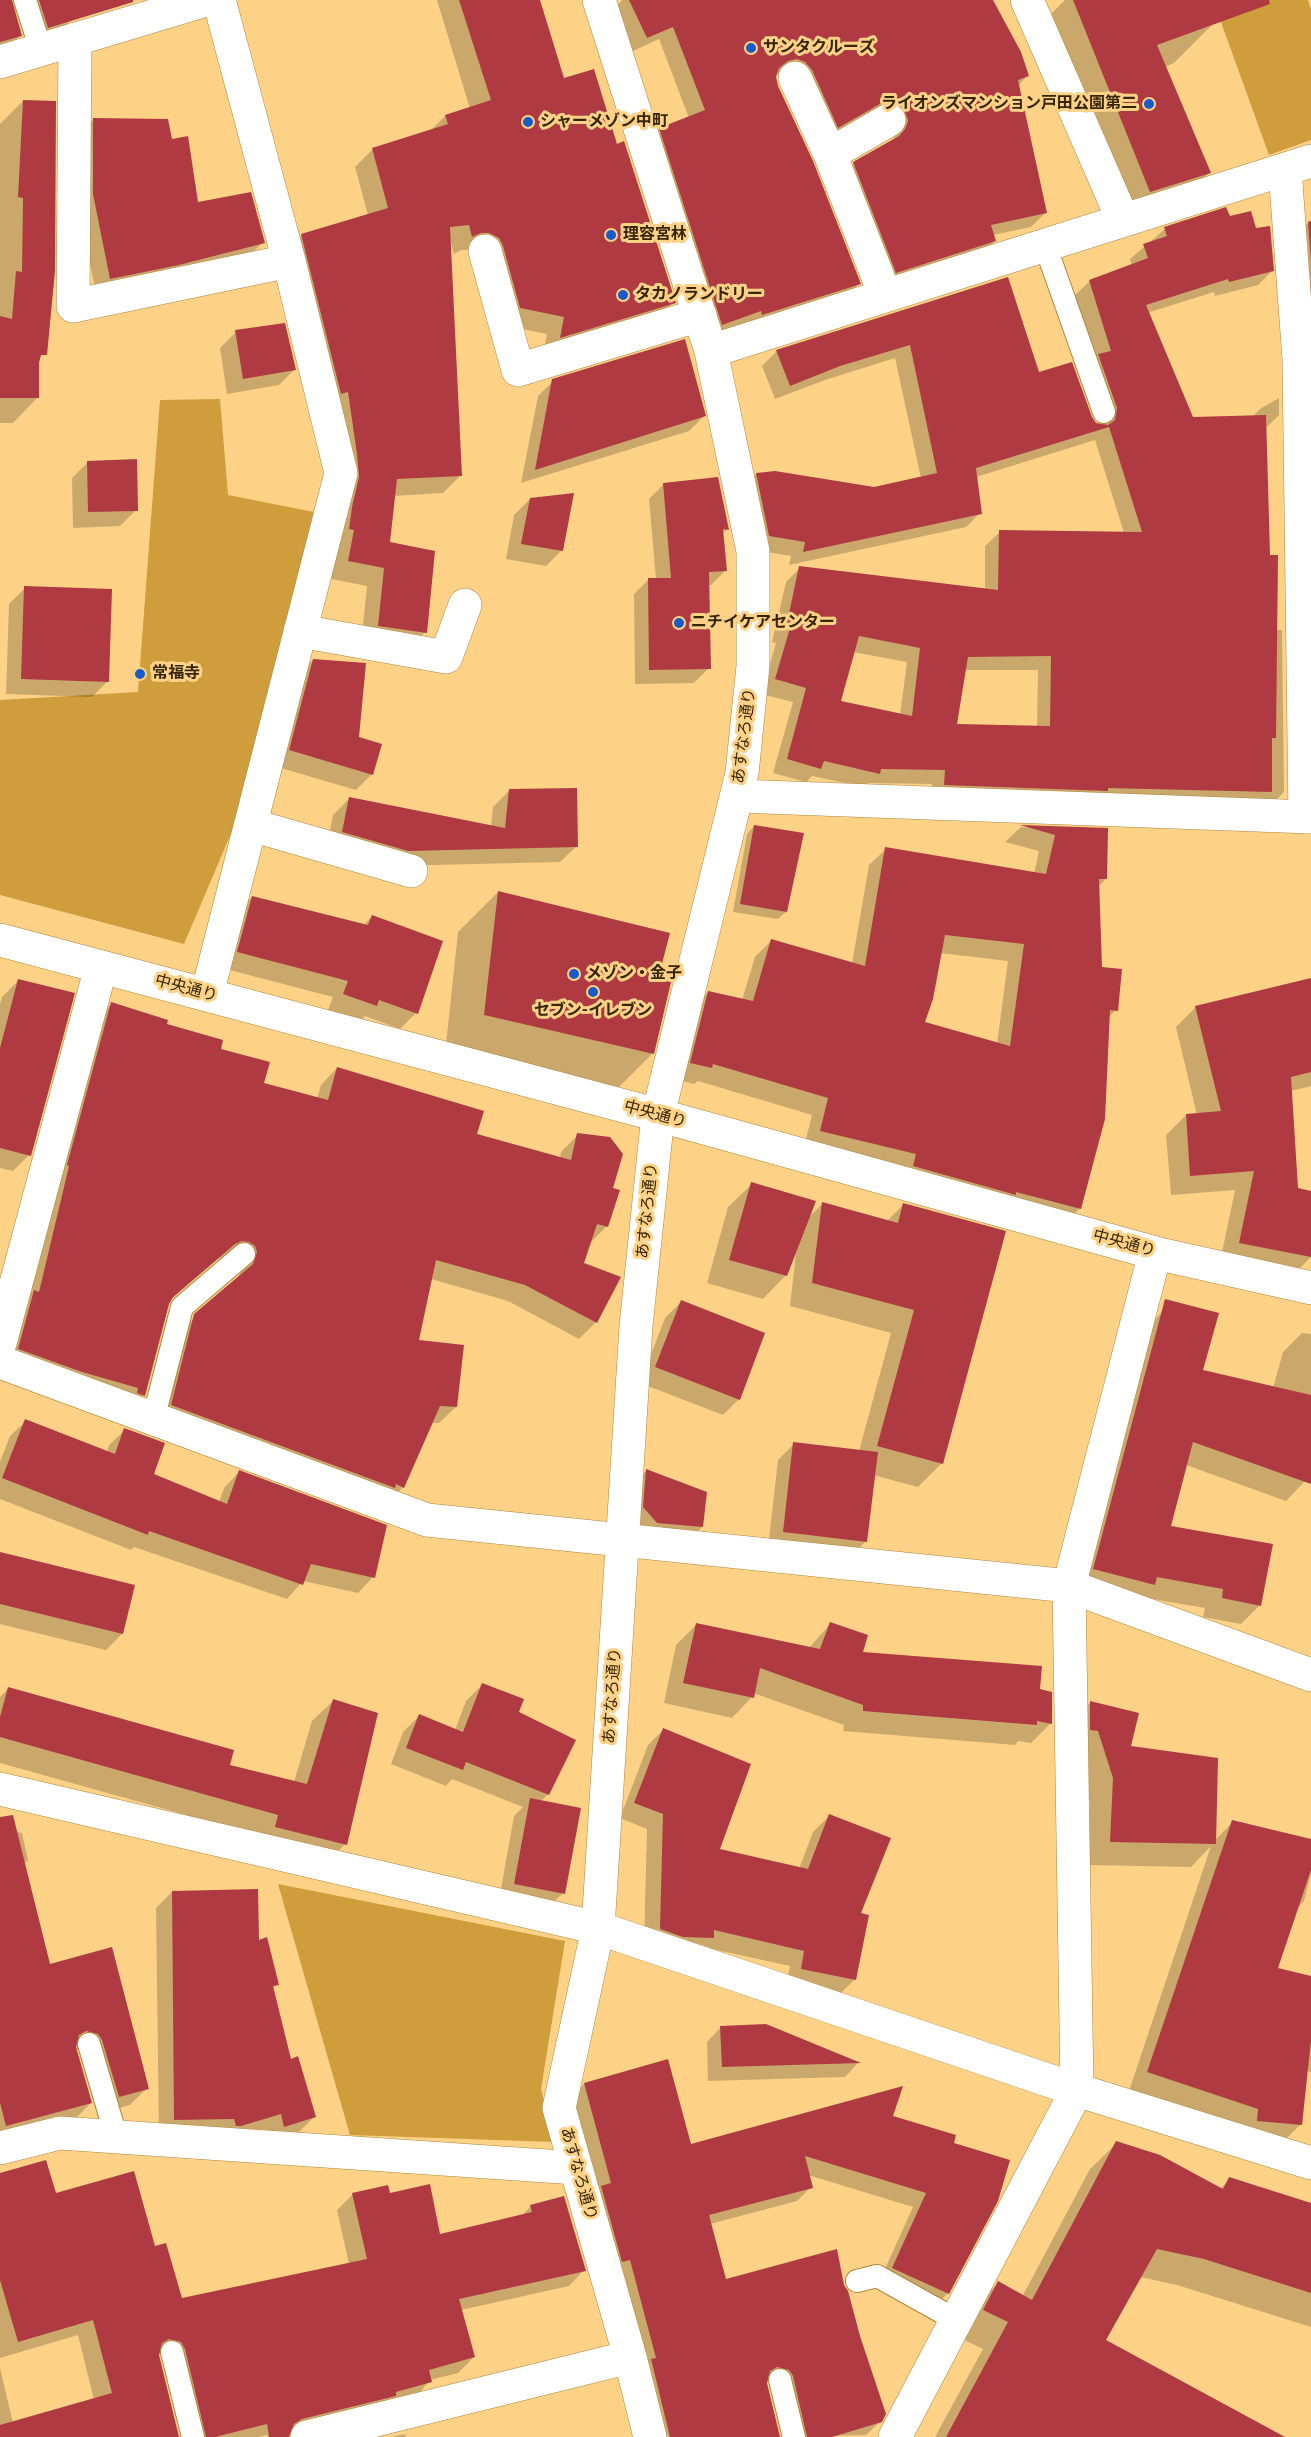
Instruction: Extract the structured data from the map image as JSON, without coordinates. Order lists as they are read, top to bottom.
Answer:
{
  "streets": {
    "street": ["あすなろ通り", "中央通り"]
  },
  "crossings": [
    ["あすなろ通り", "中央通り"]
  ],
  "places": [
    "サンタクルーズ",
    "ライオンズマンション戸田公園第二",
    "シャーメゾン中町",
    "理容宮林",
    "タカノランドリー",
    "ニチイケアセンター",
    "常福寺",
    "メゾン・金子",
    "セブン-イレブン"
  ]
}
